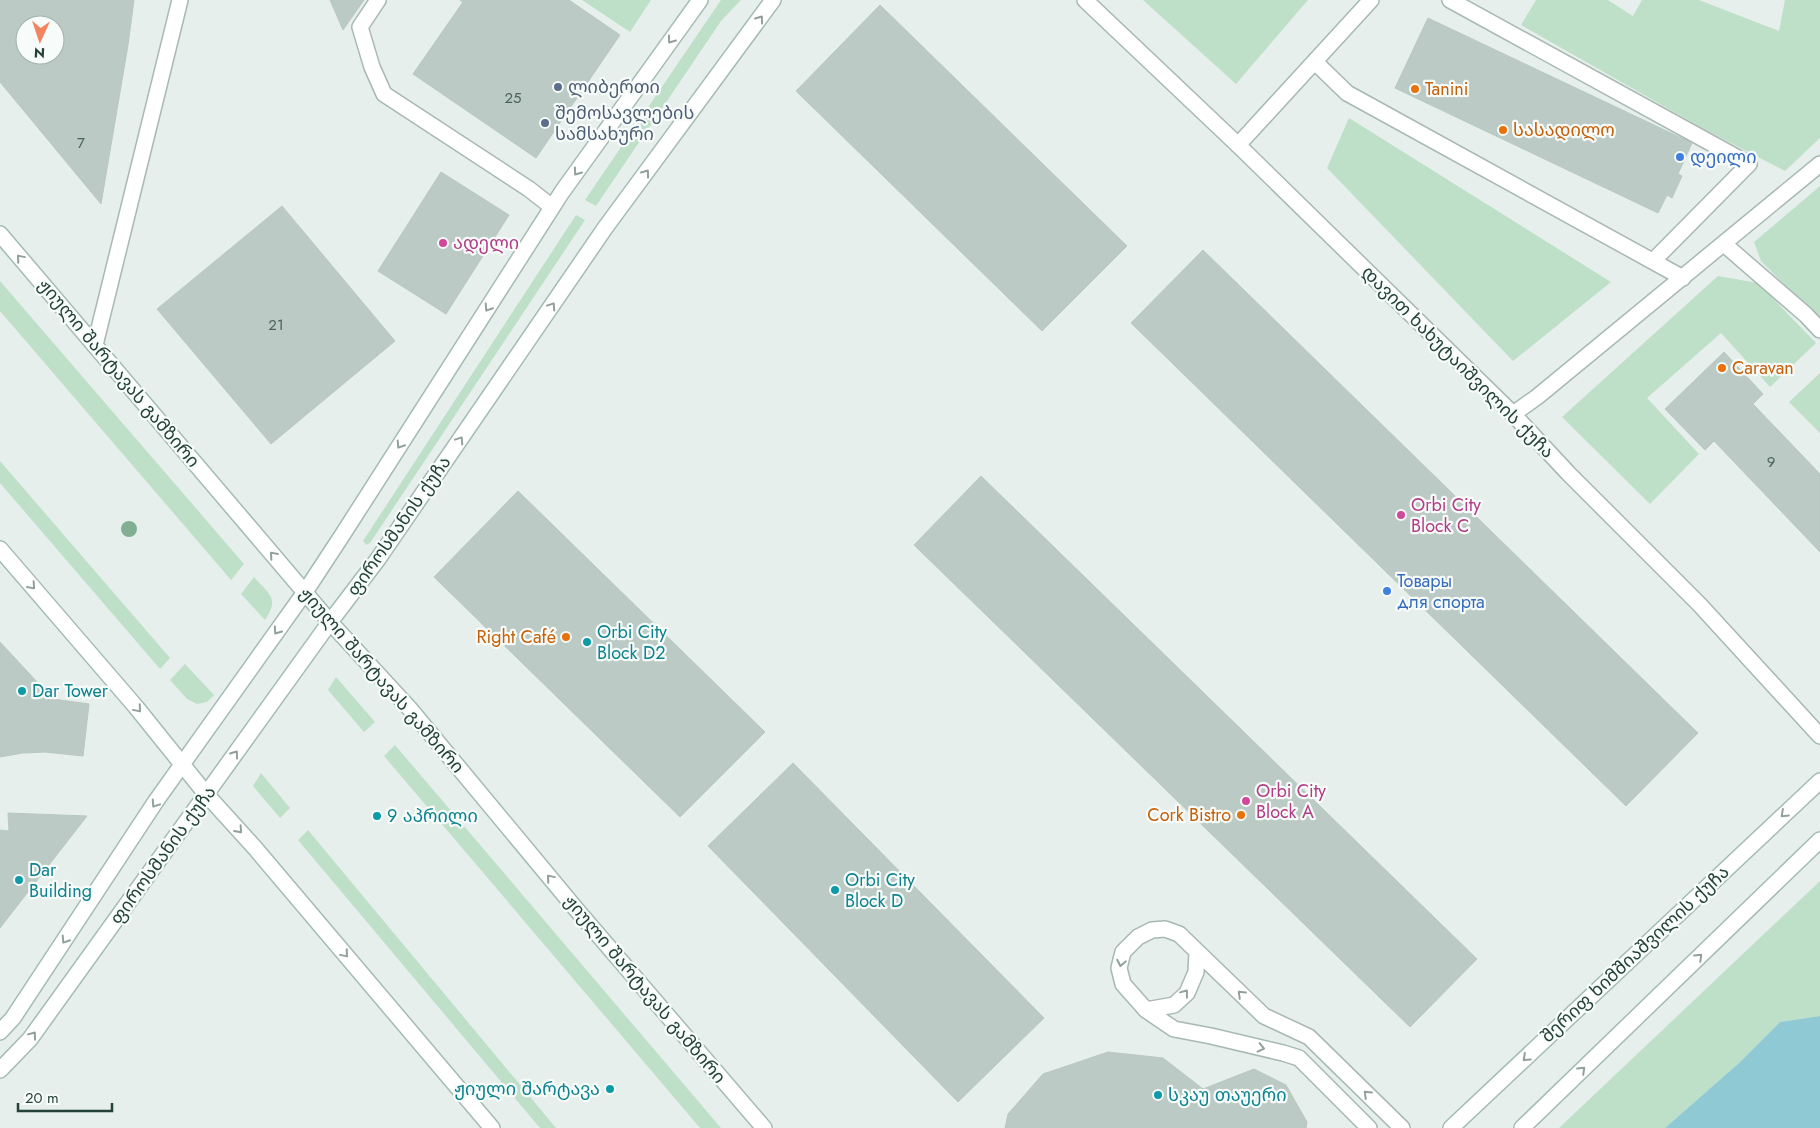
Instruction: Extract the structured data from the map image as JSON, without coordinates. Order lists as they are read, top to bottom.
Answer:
{
  "streets": {
    "street": [
      "დავით ხახუტაიშვილის ქუჩა",
      "ჟიული შარტავას გამზირი",
      "ფიროსმანის ქუჩა",
      "შერიფ ხიმშიაშვილის ქუჩა"
    ]
  },
  "crossings": [
    ["ჟიული შარტავას გამზირი", "ფიროსმანის ქუჩა"]
  ],
  "one_way": ["ჟიული შარტავას გამზირი"],
  "places": [
    "ლიბერთი",
    "Tanini",
    "შემოსავლების სამსახური",
    "სასადილო",
    "დეილი",
    "ადელი",
    "Caravan",
    "Orbi City Block C",
    "Товары для спорта",
    "Right Café",
    "Orbi City Block D2",
    "Dar Tower",
    "Orbi City Block A",
    "Cork Bistro",
    "9 აპრილი",
    "Dar Building",
    "Orbi City Block D",
    "ჟიული შარტავა",
    "სკაუ თაუერი"
  ],
  "house_numbers": [
    "25",
    "7",
    "21",
    "9"
  ],
  "scale_bar": "20 m",
  "north": "bottom"
}
